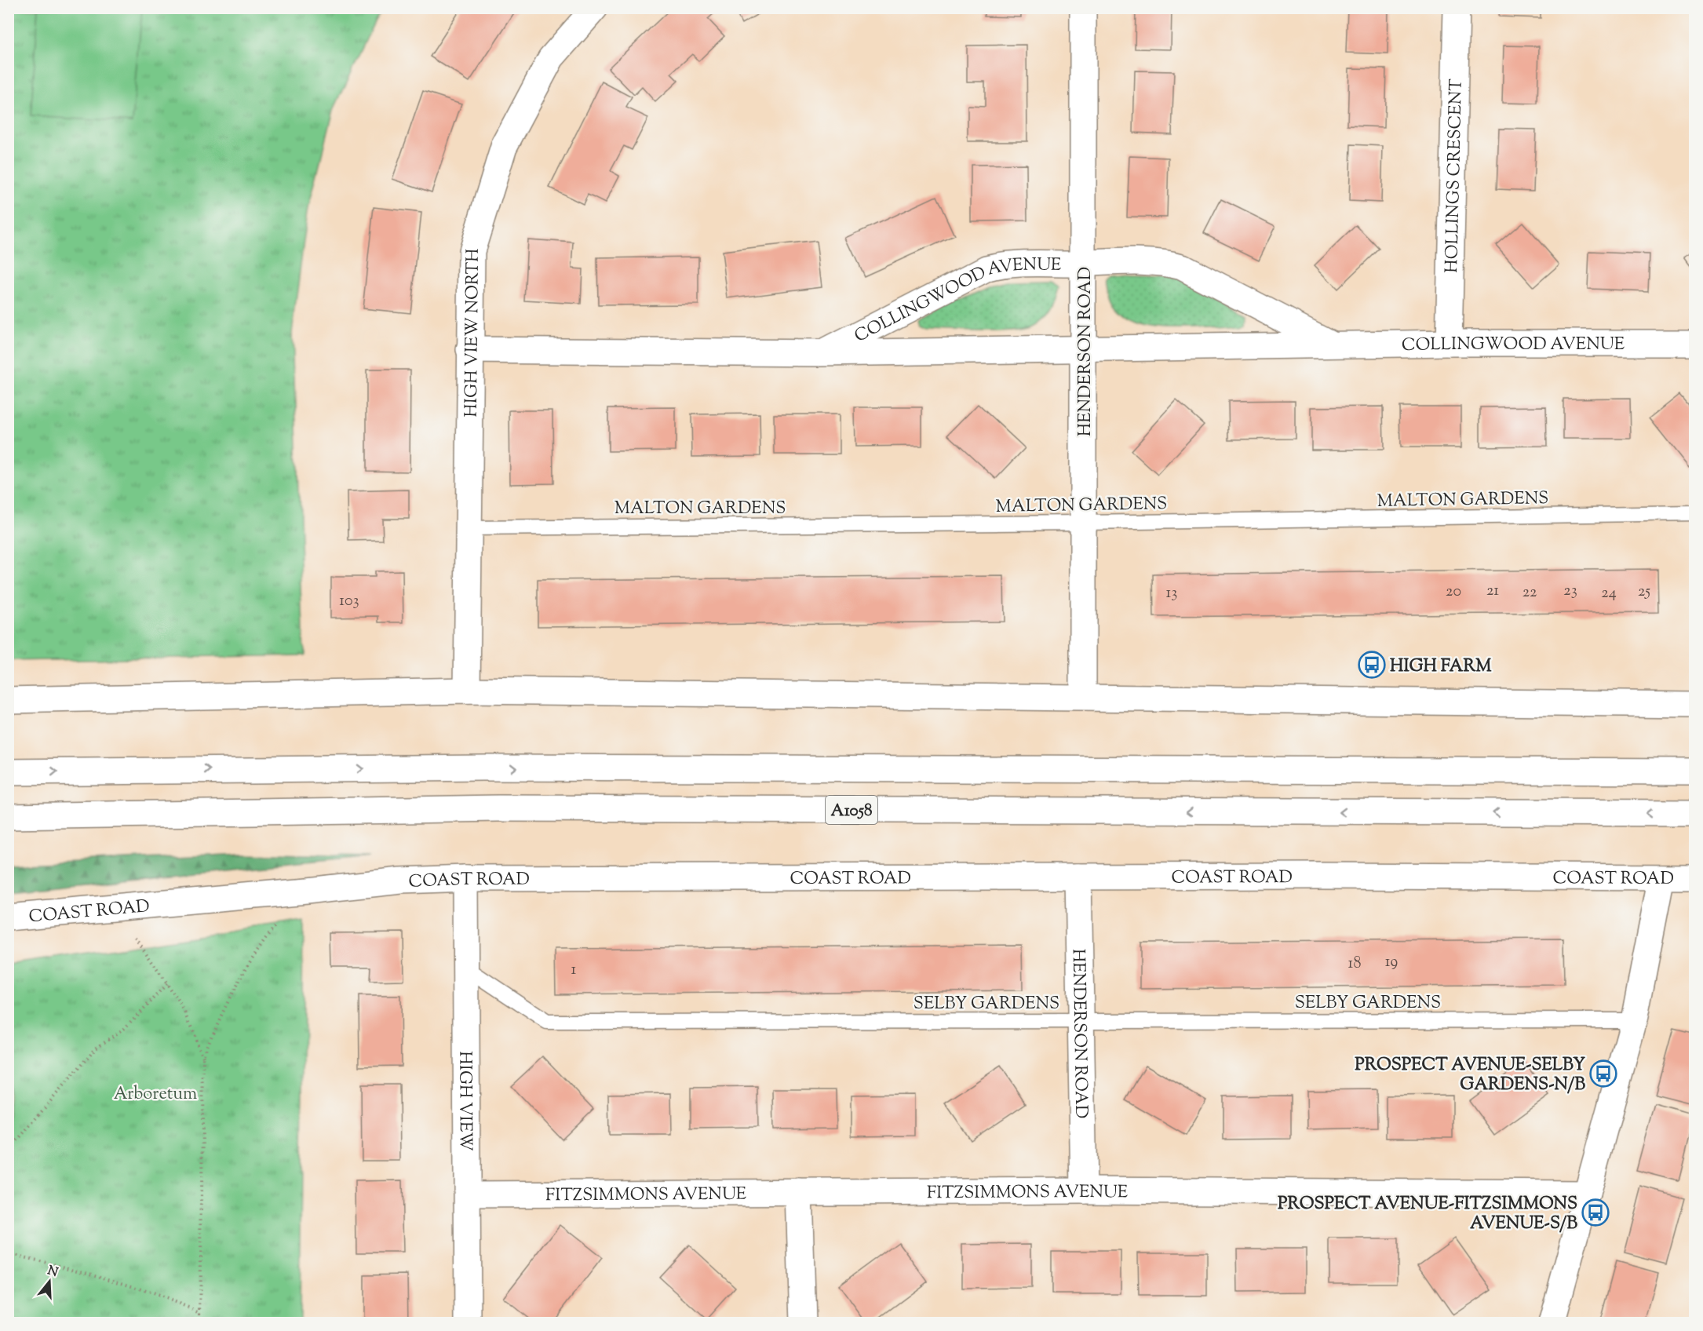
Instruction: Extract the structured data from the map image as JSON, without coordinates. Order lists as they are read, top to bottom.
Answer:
{
  "streets": {
    "main road": [
      "HOLLINGS CRESCENT",
      "COLLINGWOOD AVENUE",
      "HIGH VIEW NORTH",
      "HENDERSON ROAD",
      "A1058",
      "COAST ROAD",
      "HIGH VIEW",
      "FITZSIMMONS AVENUE"
    ],
    "lane": ["MALTON GARDENS", "SELBY GARDENS"]
  },
  "crossings": [
    ["HOLLINGS CRESCENT", "COLLINGWOOD AVENUE"],
    ["COLLINGWOOD AVENUE", "HIGH VIEW NORTH"],
    ["COLLINGWOOD AVENUE", "HENDERSON ROAD"],
    ["HIGH VIEW NORTH", "MALTON GARDENS"],
    ["HENDERSON ROAD", "MALTON GARDENS"],
    ["HENDERSON ROAD", "COAST ROAD"],
    ["HENDERSON ROAD", "SELBY GARDENS"],
    ["HENDERSON ROAD", "FITZSIMMONS AVENUE"],
    ["COAST ROAD", "HIGH VIEW"],
    ["SELBY GARDENS", "HIGH VIEW"],
    ["HIGH VIEW", "FITZSIMMONS AVENUE"]
  ],
  "parks": ["Arboretum"],
  "places": {
    "bus stop": ["HIGH FARM", "PROSPECT AVENUE-SELBY GARDENS-N/B", "PROSPECT AVENUE-FITZSIMMONS AVENUE-S/B"]
  },
  "house_numbers": [
    "21",
    "23",
    "20",
    "25",
    "22",
    "13",
    "24",
    "103",
    "19",
    "18",
    "1"
  ],
  "north": "top"
}
